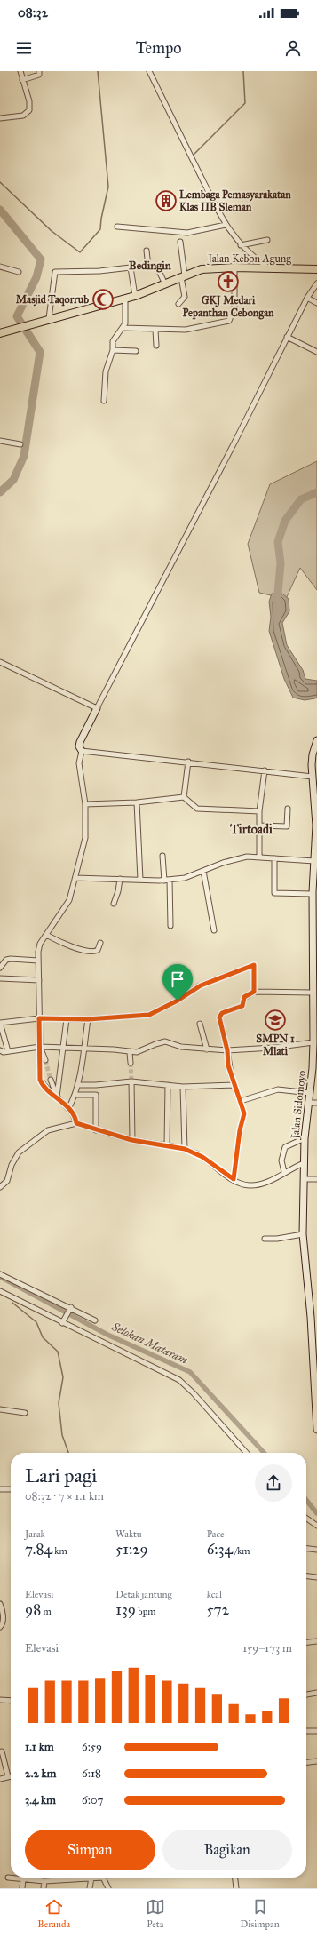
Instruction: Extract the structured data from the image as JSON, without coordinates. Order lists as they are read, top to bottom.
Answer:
{
  "streets": {
    "main road": ["Jalan Kebon Agung", "Jalan Sidomoyo"]
  },
  "districts": ["Bedingin", "Tirtoadi"],
  "water": ["Selokan Mataram"],
  "places": {
    "building": ["Lembaga Pemasyarakatan Klas IIB Sleman"],
    "church": ["GKJ Medari Pepanthan Cebongan"],
    "mosque": ["Masjid Taqorrub"],
    "school or university": ["SMPN 1 Mlati"]
  },
  "page": {
    "status": "08:32",
    "header": "Tempo",
    "heading": ["Lari pagi", "08:32 · 7 × 1.1 km"],
    "stats": [
      ["Jarak", "7.84 km"],
      ["Waktu", "51:29"],
      ["Pace", "6:34 /km"],
      ["Elevasi", "98 m"],
      ["Detak jantung", "139 bpm"],
      ["kcal", "572"]
    ],
    "chart": ["Elevasi", "159–173 m"],
    "list": [
      {
        "name": "1.1 km",
        "note": "6:59"
      },
      {
        "name": "2.2 km",
        "note": "6:18"
      },
      {
        "name": "3.4 km",
        "note": "6:07"
      }
    ],
    "buttons": ["Simpan", "Bagikan"],
    "tabs": ["Beranda", "Peta", "Disimpan"]
  }
}
